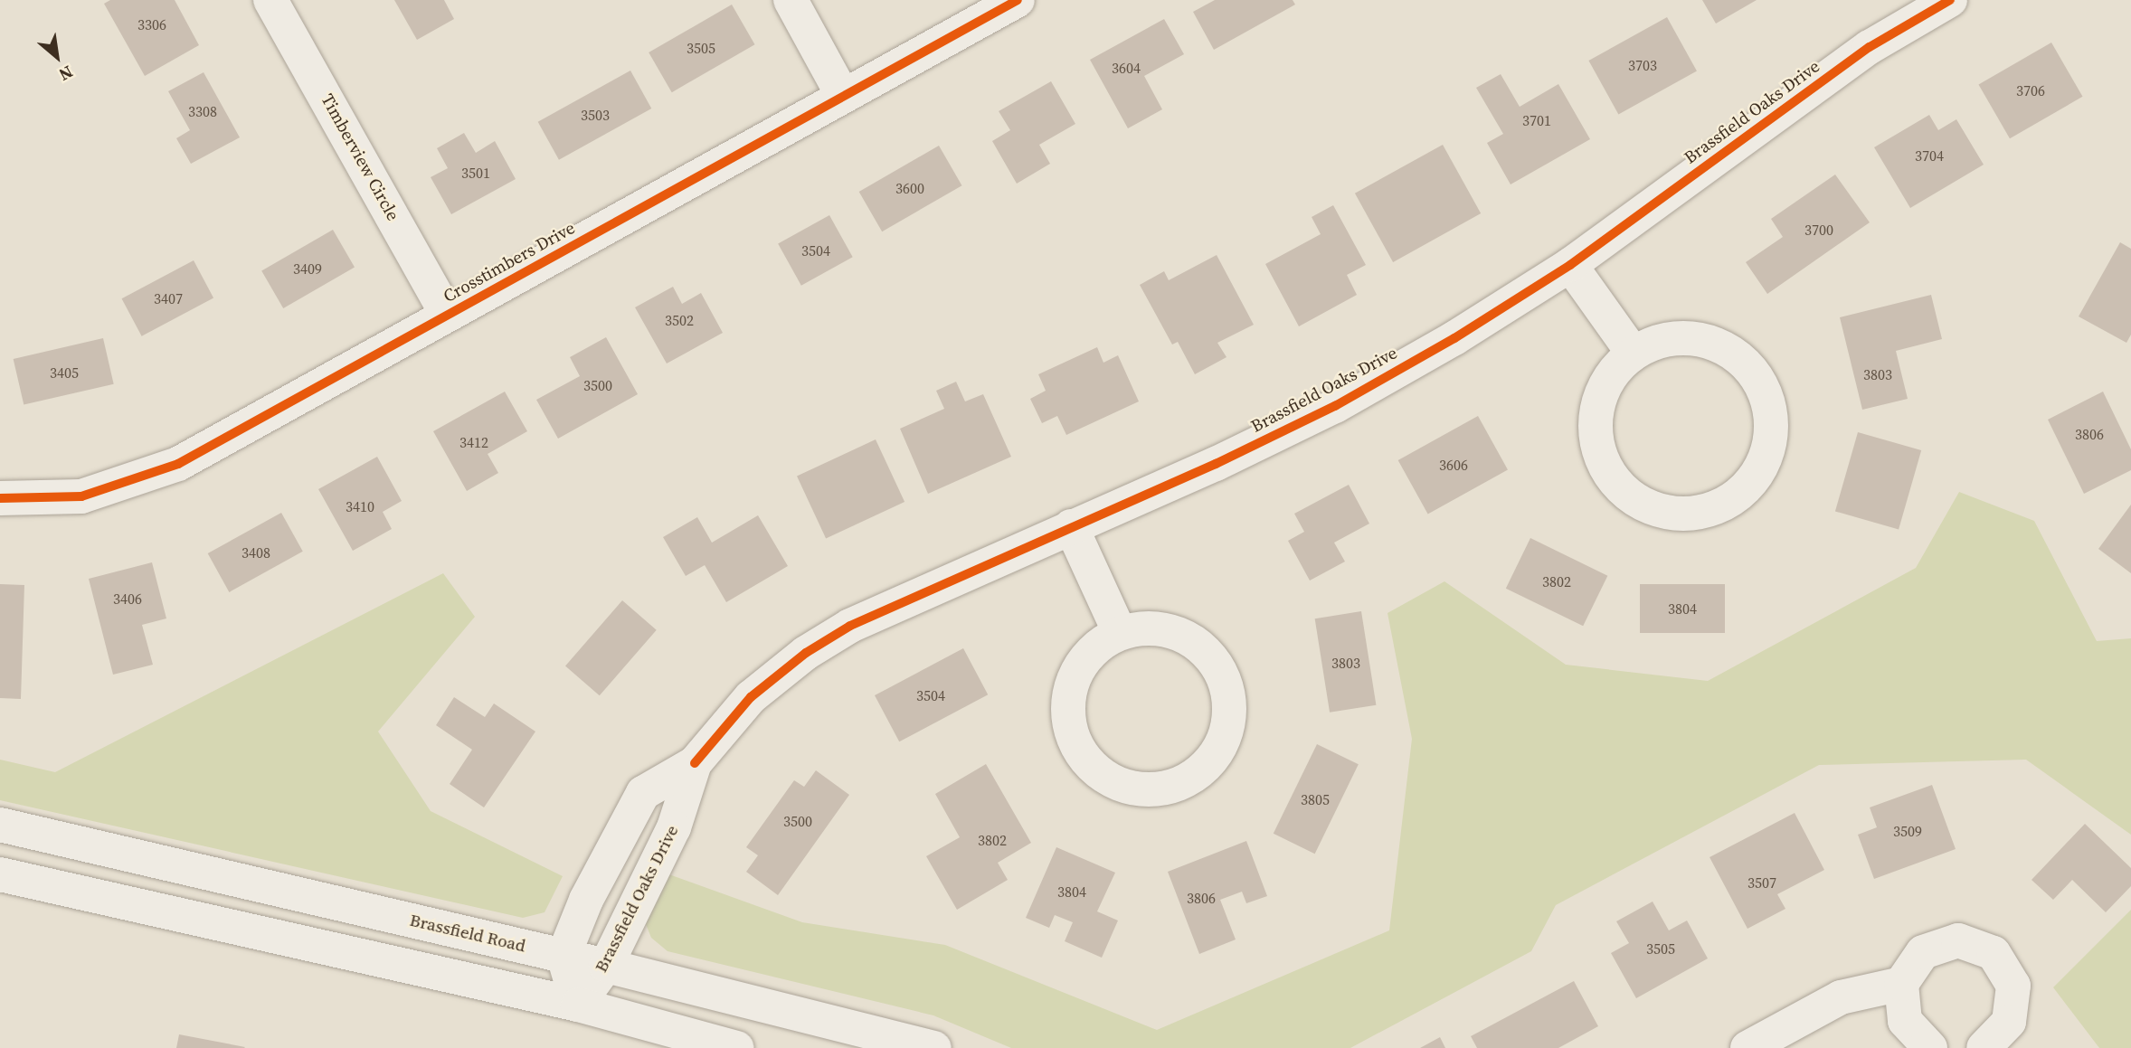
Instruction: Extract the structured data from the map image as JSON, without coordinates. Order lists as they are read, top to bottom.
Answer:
{
  "streets": {
    "street": [
      "Brassfield Oaks Drive",
      "Timberview Circle",
      "Crosstimbers Drive",
      "Brassfield Road"
    ]
  },
  "crossings": [
    ["Brassfield Oaks Drive", "Brassfield Road"],
    ["Timberview Circle", "Crosstimbers Drive"]
  ],
  "house_numbers": [
    "3306",
    "3505",
    "3703",
    "3604",
    "3706",
    "3308",
    "3503",
    "3701",
    "3704",
    "3501",
    "3600",
    "3700",
    "3504",
    "3409",
    "3407",
    "3502",
    "3405",
    "3803",
    "3500",
    "3806",
    "3412",
    "3606",
    "3410",
    "3408",
    "3802",
    "3406",
    "3804",
    "3803",
    "3504",
    "3805",
    "3500",
    "3509",
    "3802",
    "3507",
    "3804",
    "3806",
    "3505"
  ],
  "north": "bottom right"
}
